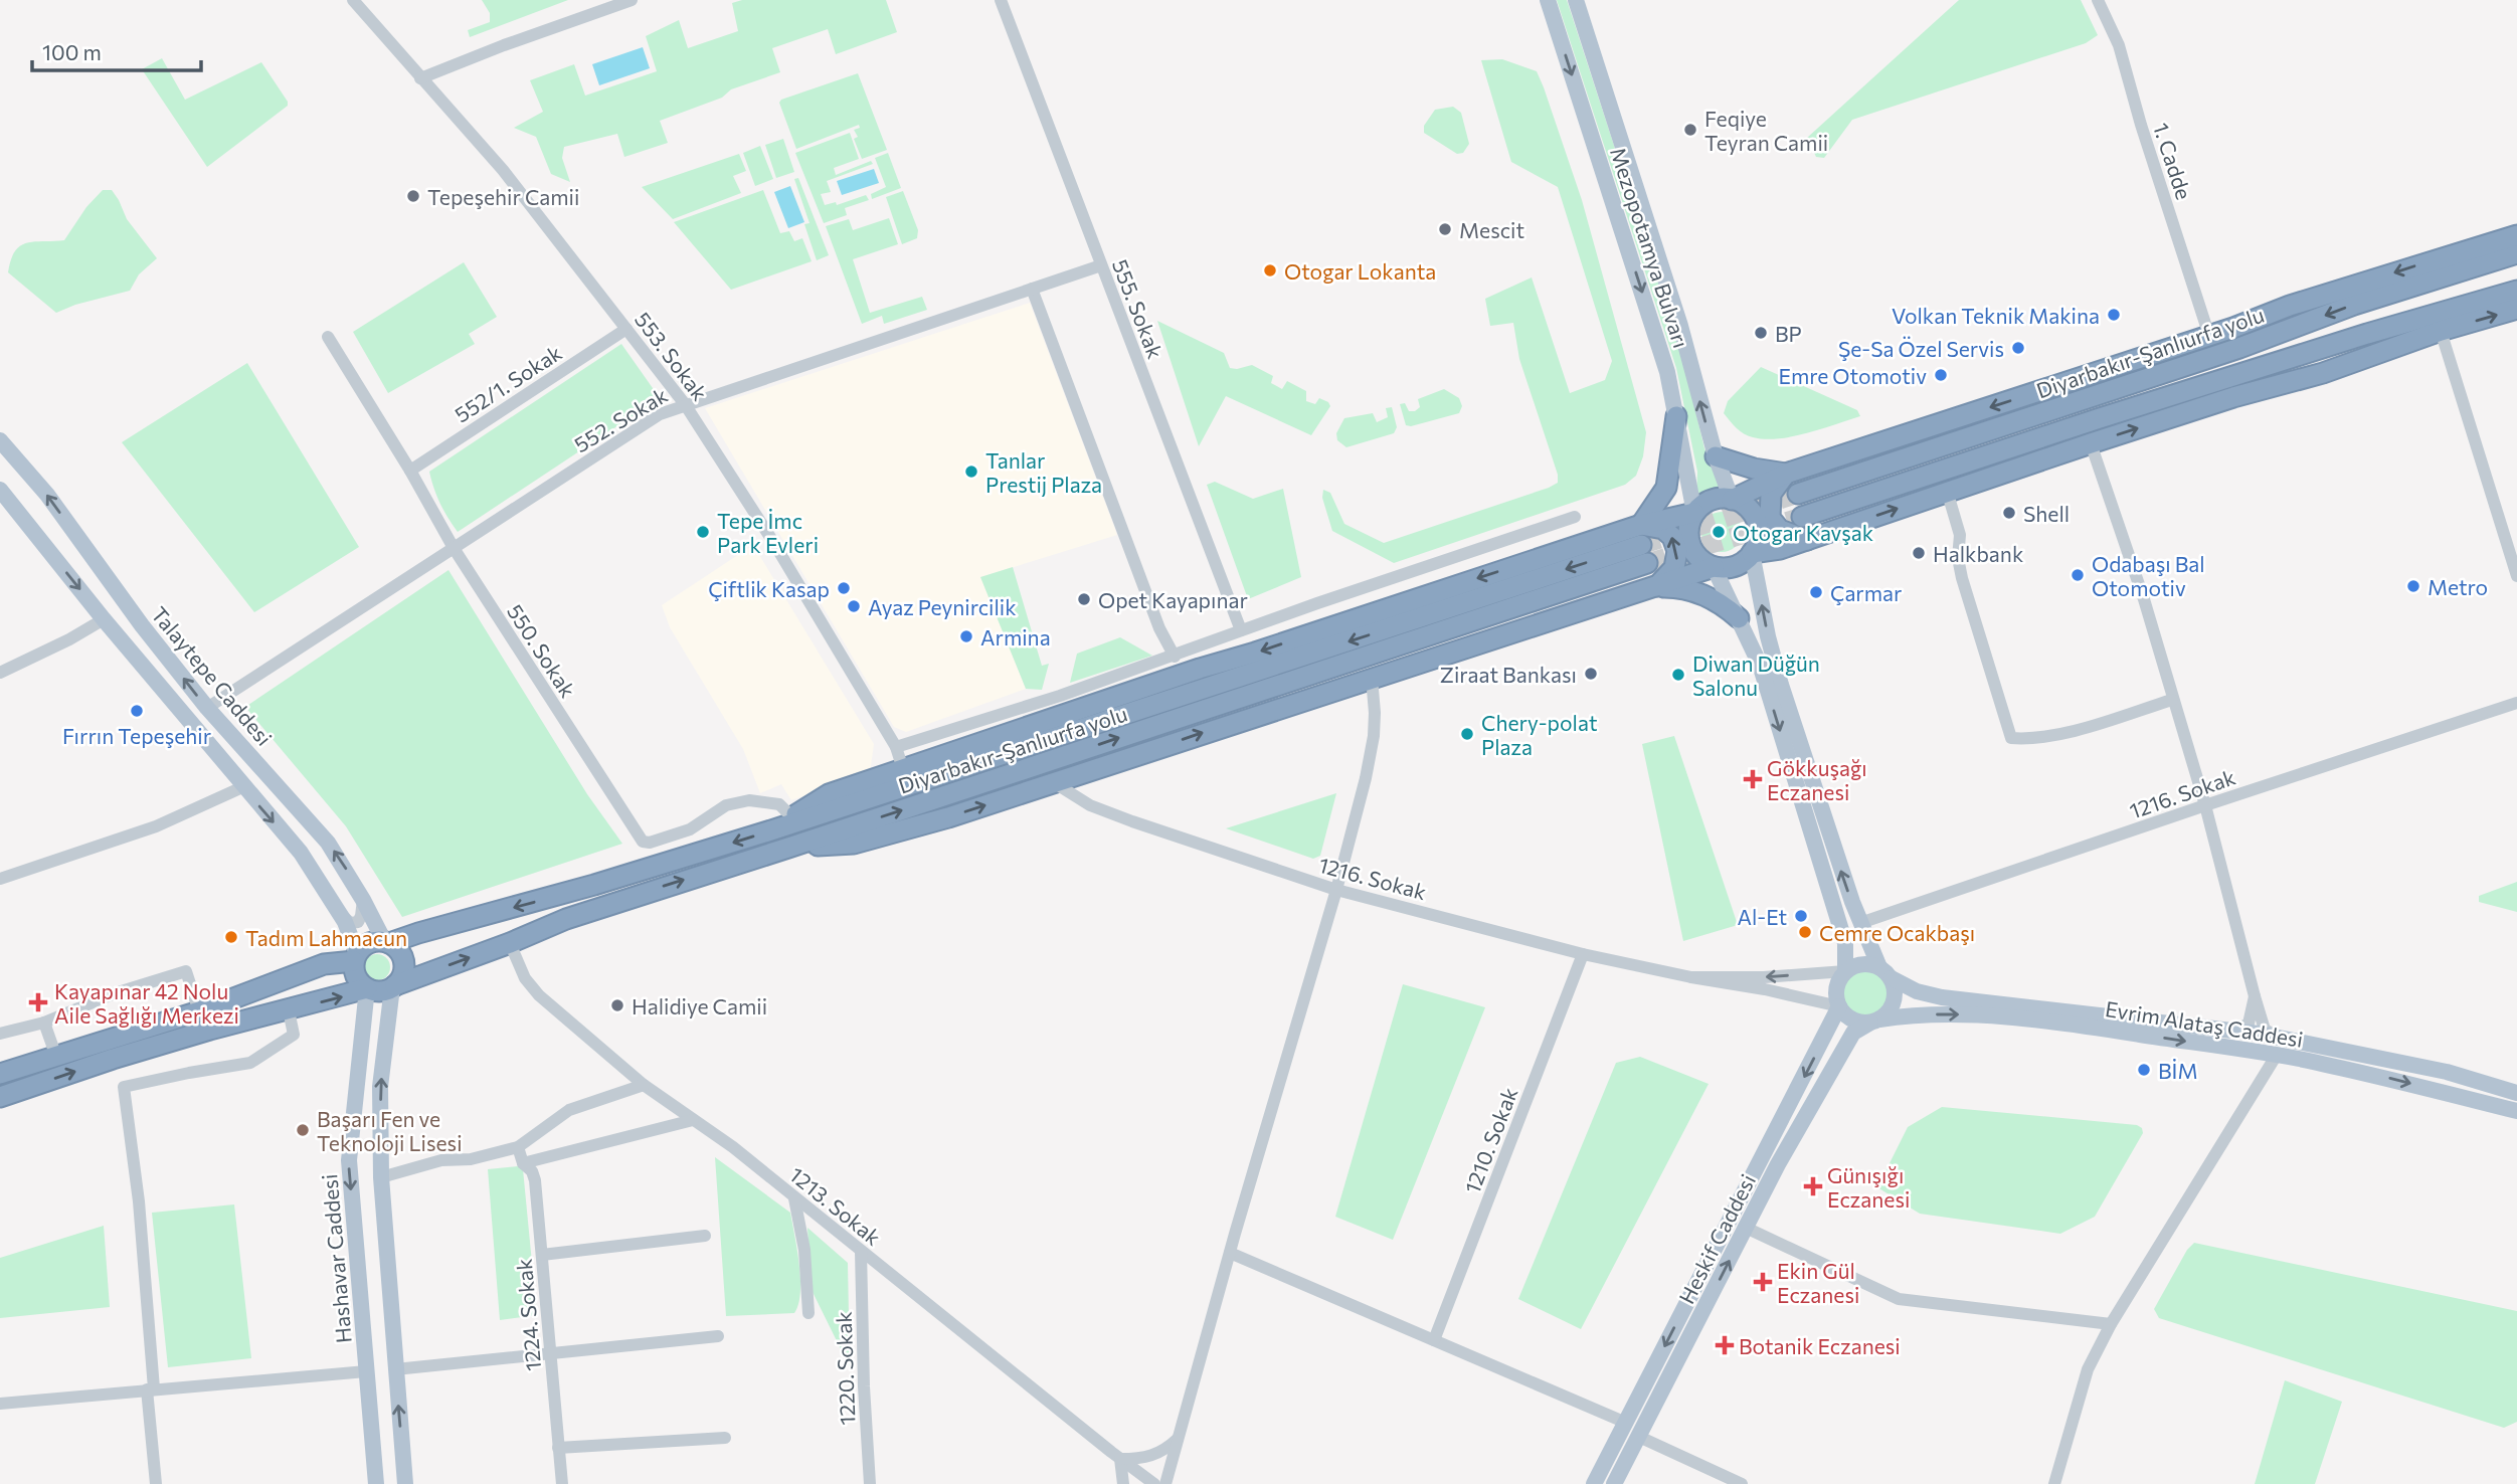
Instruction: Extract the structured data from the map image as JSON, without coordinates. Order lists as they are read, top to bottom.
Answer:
{
  "streets": {
    "highway": ["Diyarbakır-Şanlıurfa yolu"],
    "main road": [
      "Mezopotamya Bulvarı",
      "Talaytepe Caddesi",
      "Evrim Alataş Caddesi",
      "Heskif Caddesi",
      "Hashavar Caddesi"
    ],
    "street": [
      "1. Cadde",
      "555. Sokak",
      "553. Sokak",
      "552/1. Sokak",
      "552. Sokak",
      "550. Sokak",
      "1216. Sokak",
      "1210. Sokak",
      "1213. Sokak",
      "1224. Sokak",
      "1220. Sokak"
    ]
  },
  "crossings": [
    ["555. Sokak", "552. Sokak"],
    ["Diyarbakır-Şanlıurfa yolu", "Talaytepe Caddesi"],
    ["Diyarbakır-Şanlıurfa yolu", "1213. Sokak"],
    ["Diyarbakır-Şanlıurfa yolu", "Hashavar Caddesi"],
    ["553. Sokak", "552/1. Sokak"],
    ["553. Sokak", "552. Sokak"],
    ["552/1. Sokak", "550. Sokak"],
    ["552. Sokak", "550. Sokak"],
    ["552. Sokak", "Talaytepe Caddesi"],
    ["Talaytepe Caddesi", "Hashavar Caddesi"],
    ["1216. Sokak", "1210. Sokak"],
    ["Evrim Alataş Caddesi", "Heskif Caddesi"],
    ["1213. Sokak", "1220. Sokak"]
  ],
  "places": {
    "other": [
      "Feqiye Teyran Camii",
      "Tepeşehir Camii",
      "Mescit",
      "Otogar Lokanta",
      "Volkan Teknik Makina",
      "BP",
      "Şe-Sa Özel Servis",
      "Emre Otomotiv",
      "Tanlar Prestij Plaza",
      "Shell",
      "Tepe İmc Park Evleri",
      "Otogar Kavşak",
      "Halkbank",
      "Odabaşı Bal Otomotiv",
      "Metro",
      "Çiftlik Kasap",
      "Çarmar",
      "Opet Kayapınar",
      "Ayaz Peynircilik",
      "Armina",
      "Ziraat Bankası",
      "Diwan Düğün Salonu",
      "Fırrın Tepeşehir",
      "Chery-polat Plaza",
      "Al-Et",
      "Cemre Ocakbaşı",
      "Tadım Lahmacun",
      "Halidiye Camii",
      "BİM",
      "Başarı Fen ve Teknoloji Lisesi"
    ],
    "health": [
      "Gökkuşağı Eczanesi",
      "Kayapınar 42 Nolu Aile Sağlığı Merkezi",
      "Günışığı Eczanesi",
      "Ekin Gül Eczanesi",
      "Botanik Eczanesi"
    ]
  },
  "scale_bar": "100 m"
}
